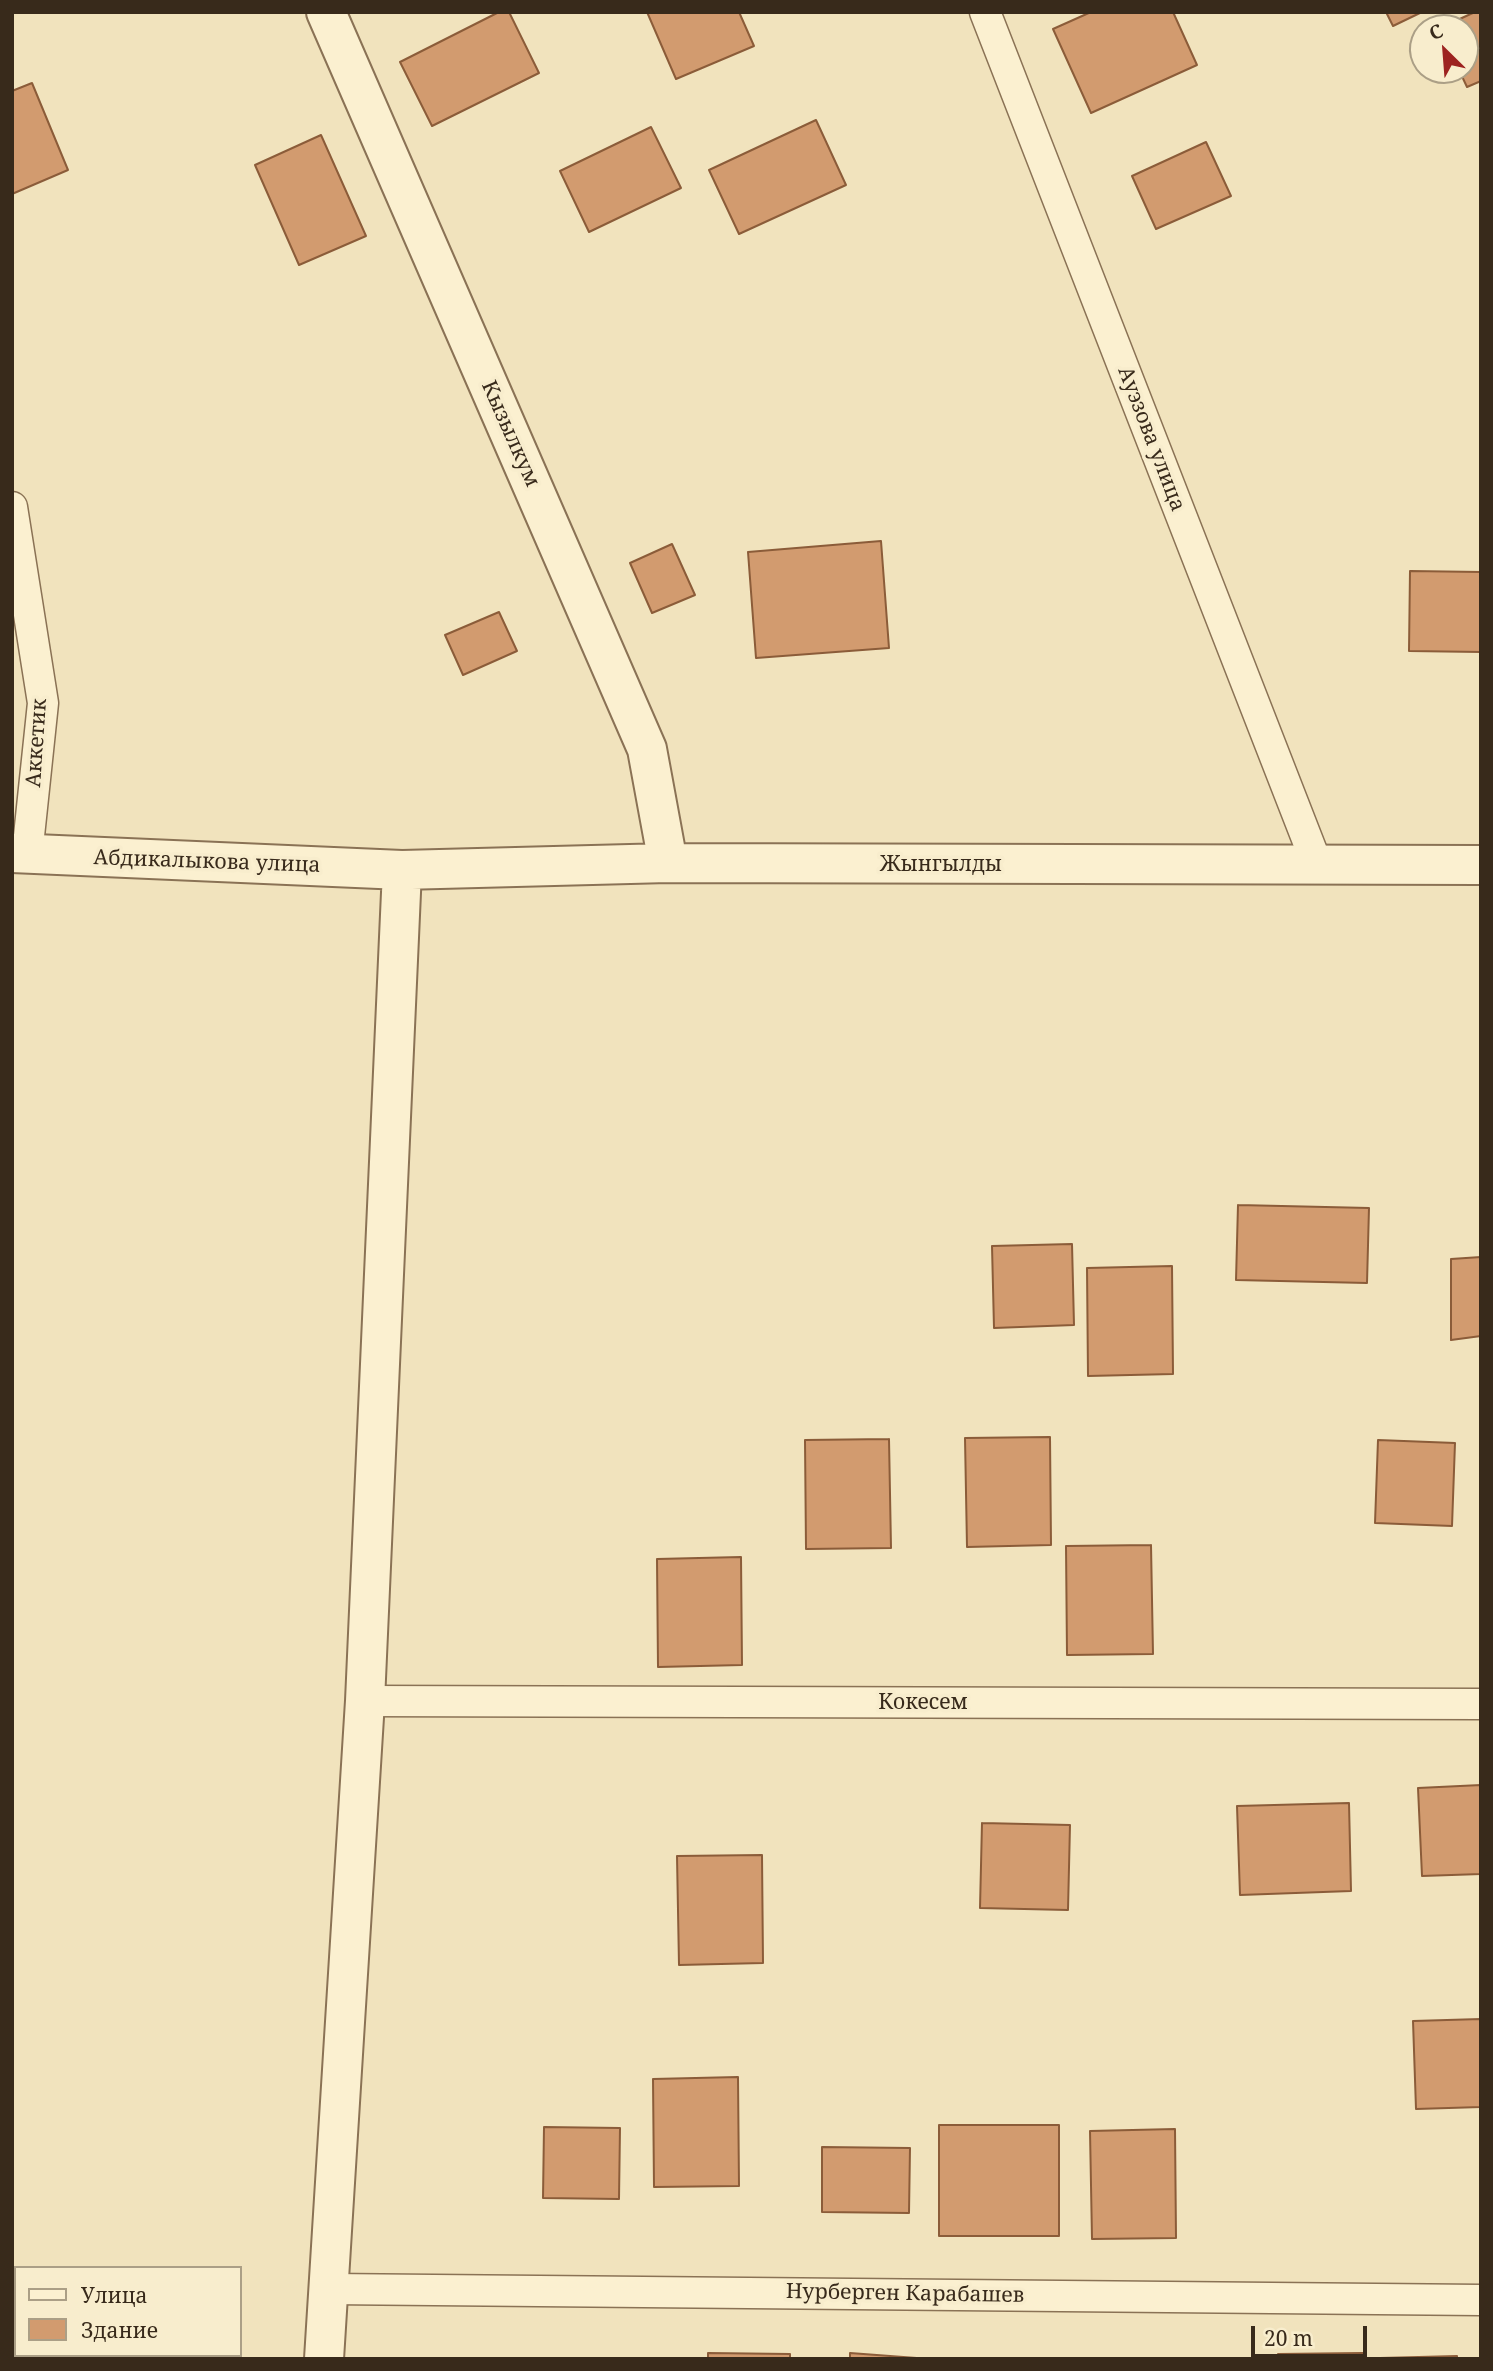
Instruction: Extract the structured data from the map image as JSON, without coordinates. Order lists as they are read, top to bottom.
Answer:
{
  "streets": {
    "street": [
      "Кызылкум",
      "Ауэзова улица",
      "Аккетик",
      "Абдикалыкова улица",
      "Жынгылды",
      "Кокесем",
      "Нурберген Карабашев"
    ]
  },
  "crossings": [
    ["Кызылкум", "Жынгылды"],
    ["Ауэзова улица", "Жынгылды"],
    ["Аккетик", "Абдикалыкова улица"],
    ["Абдикалыкова улица", "Жынгылды"]
  ],
  "legend": ["Улица", "Здание"],
  "scale_bar": "20 m",
  "north": "top left"
}
